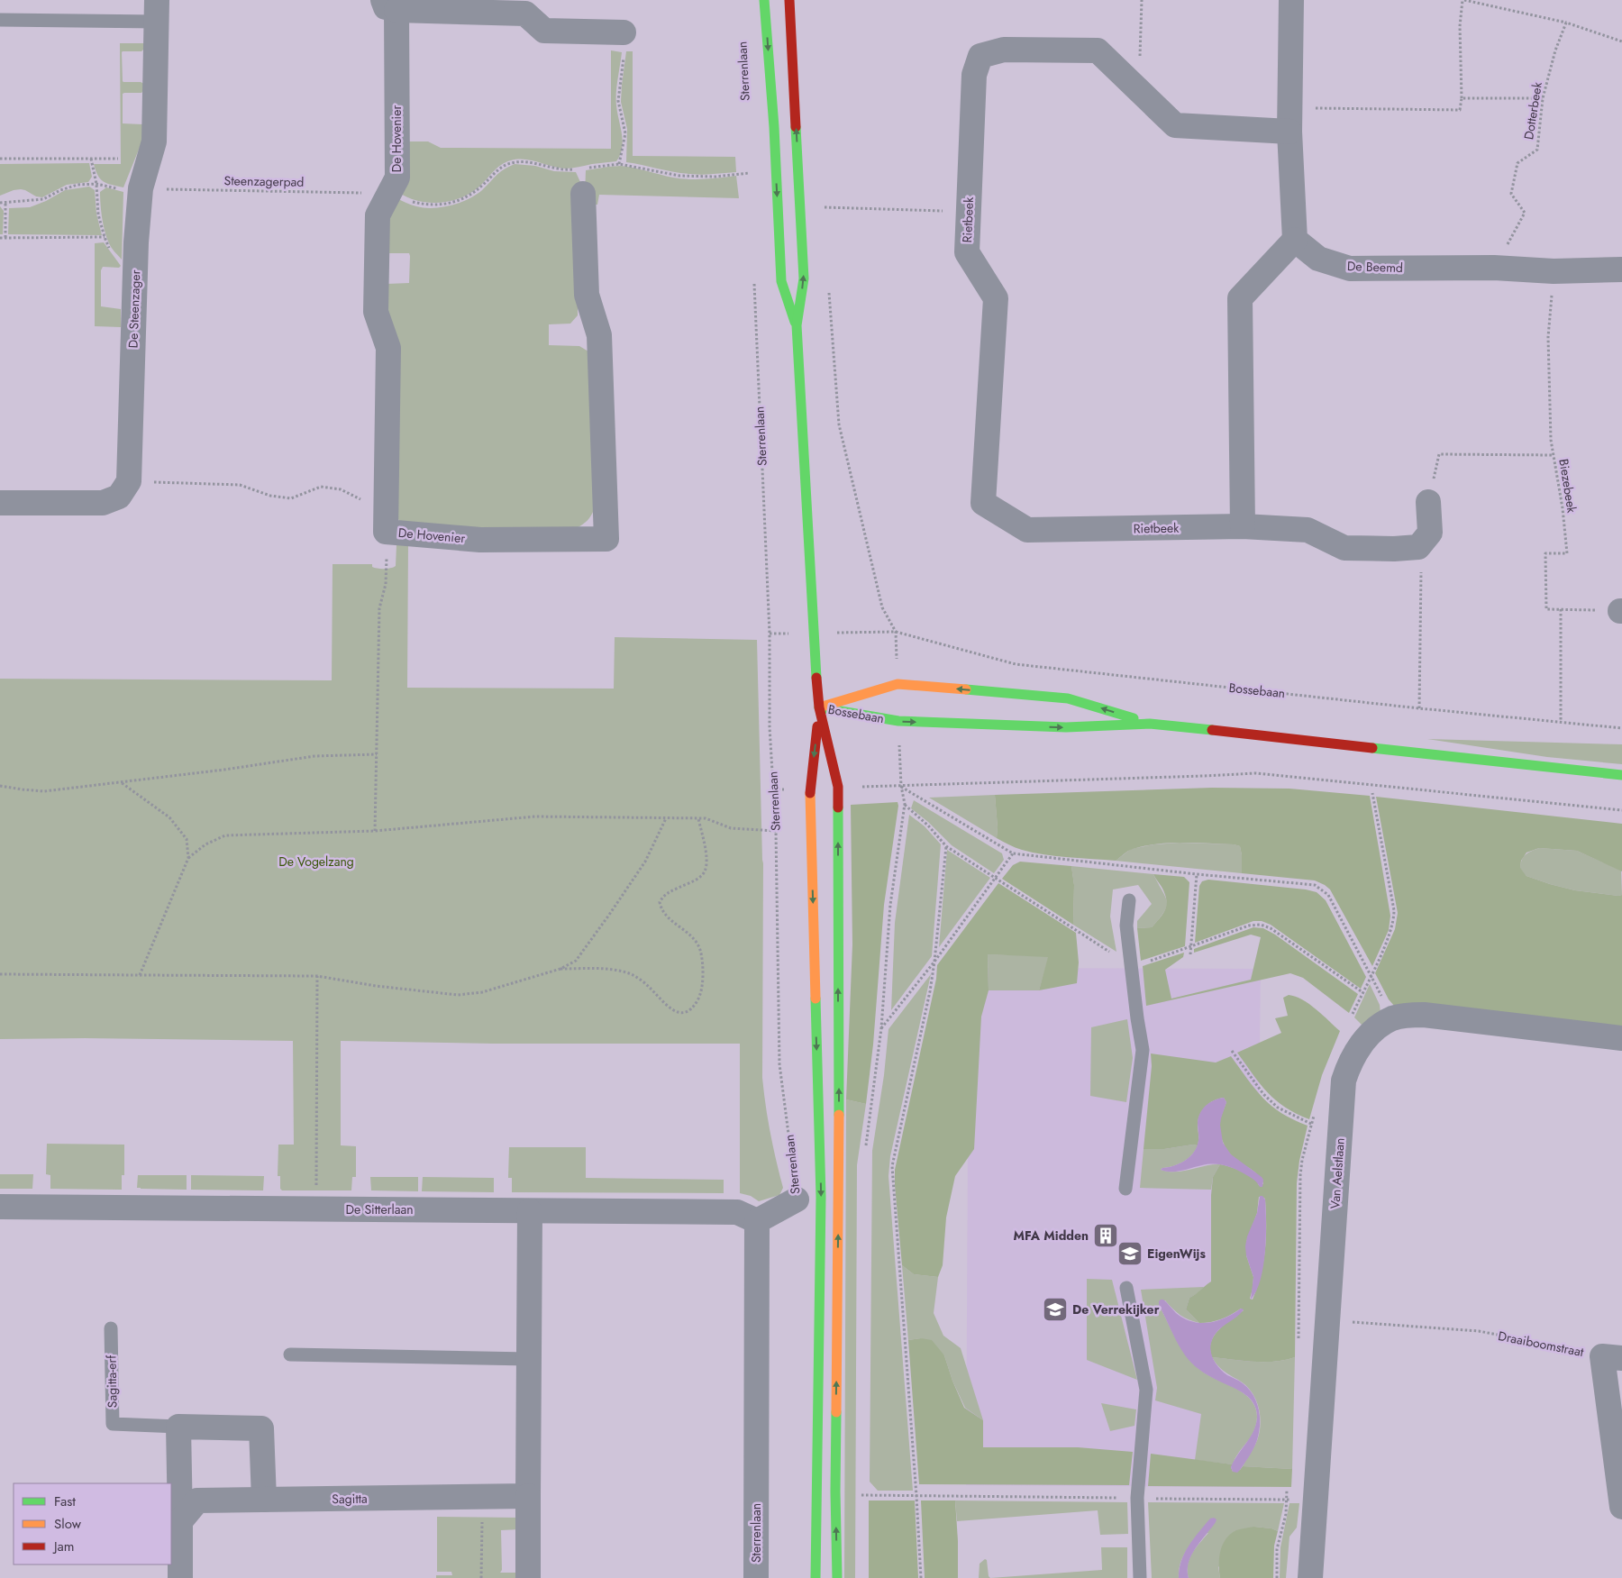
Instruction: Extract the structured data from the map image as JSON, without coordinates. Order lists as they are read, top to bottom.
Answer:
{
  "streets": {
    "street": [
      "Sterrenlaan",
      "De Hovenier",
      "Rietbeek",
      "De Beemd",
      "De Steenzager",
      "Bossebaan",
      "Van Aelstlaan",
      "De Sitterlaan",
      "Sagitta"
    ],
    "lane": ["Sagitta-erf"],
    "path": [
      "Dotterbeek",
      "Steenzagerpad",
      "Biezebeek",
      "Draaiboomstraat"
    ]
  },
  "crossings": [
    ["Sterrenlaan", "Bossebaan"],
    ["Sterrenlaan", "De Sitterlaan"],
    ["Dotterbeek", "De Beemd"],
    ["De Hovenier", "Steenzagerpad"],
    ["Steenzagerpad", "De Steenzager"],
    ["De Beemd", "Biezebeek"],
    ["Van Aelstlaan", "Draaiboomstraat"]
  ],
  "parks": ["De Vogelzang"],
  "places": {
    "building": ["MFA Midden"],
    "school or university": ["EigenWijs", "De Verrekijker"]
  },
  "legend": ["Fast", "Slow", "Jam"]
}
